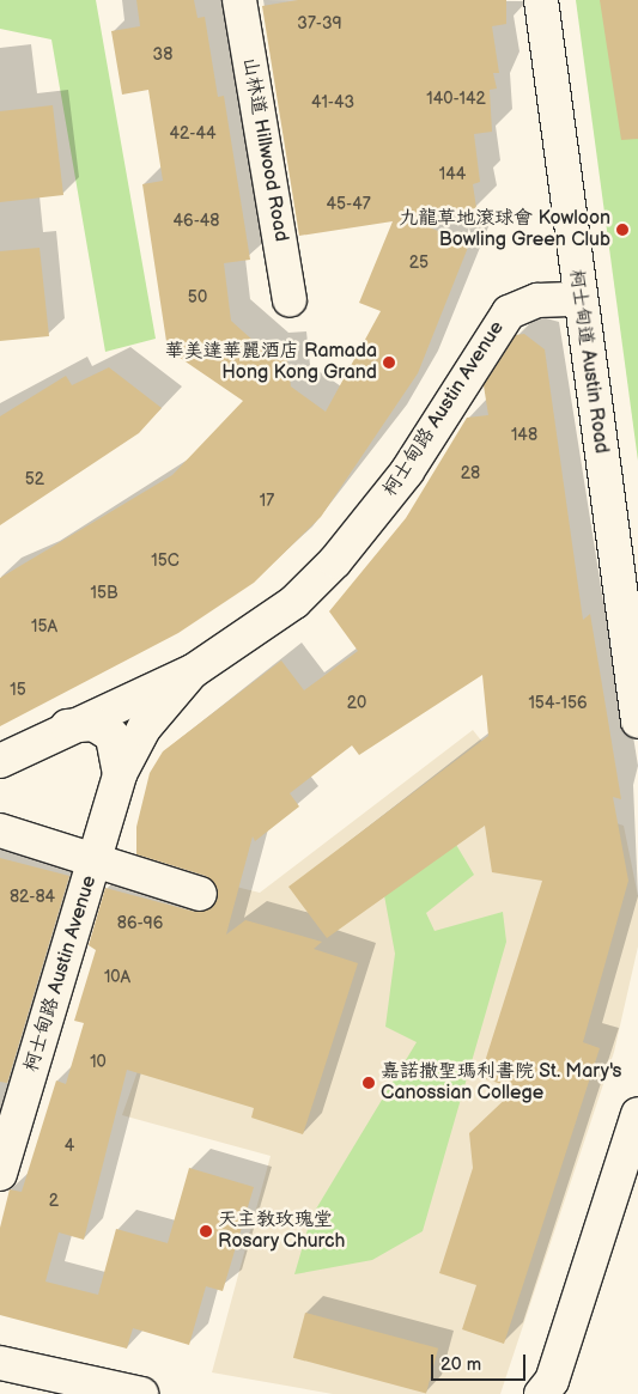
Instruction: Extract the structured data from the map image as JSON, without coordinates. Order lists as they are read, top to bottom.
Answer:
{
  "streets": {
    "street": ["山林道 Hillwood Road", "柯士甸道 Austin Road", "柯士甸路 Austin Avenue"]
  },
  "crossings": [
    ["柯士甸道 Austin Road", "柯士甸路 Austin Avenue"]
  ],
  "places": [
    "九龍草地滾球會 Kowloon Bowling Green Club",
    "華美達華麗酒店 Ramada Hong Kong Grand",
    "嘉諾撒聖瑪利書院 St. Mary's Canossian College",
    "天主教玫瑰堂 Rosary Church"
  ],
  "house_numbers": [
    "37-39",
    "38",
    "140-142",
    "41-43",
    "42-44",
    "144",
    "45-47",
    "46-48",
    "25",
    "50",
    "148",
    "28",
    "52",
    "17",
    "15C",
    "15B",
    "15A",
    "15",
    "20",
    "154-156",
    "82-84",
    "86-96",
    "10A",
    "10",
    "4",
    "2"
  ],
  "scale_bar": "20 m"
}
